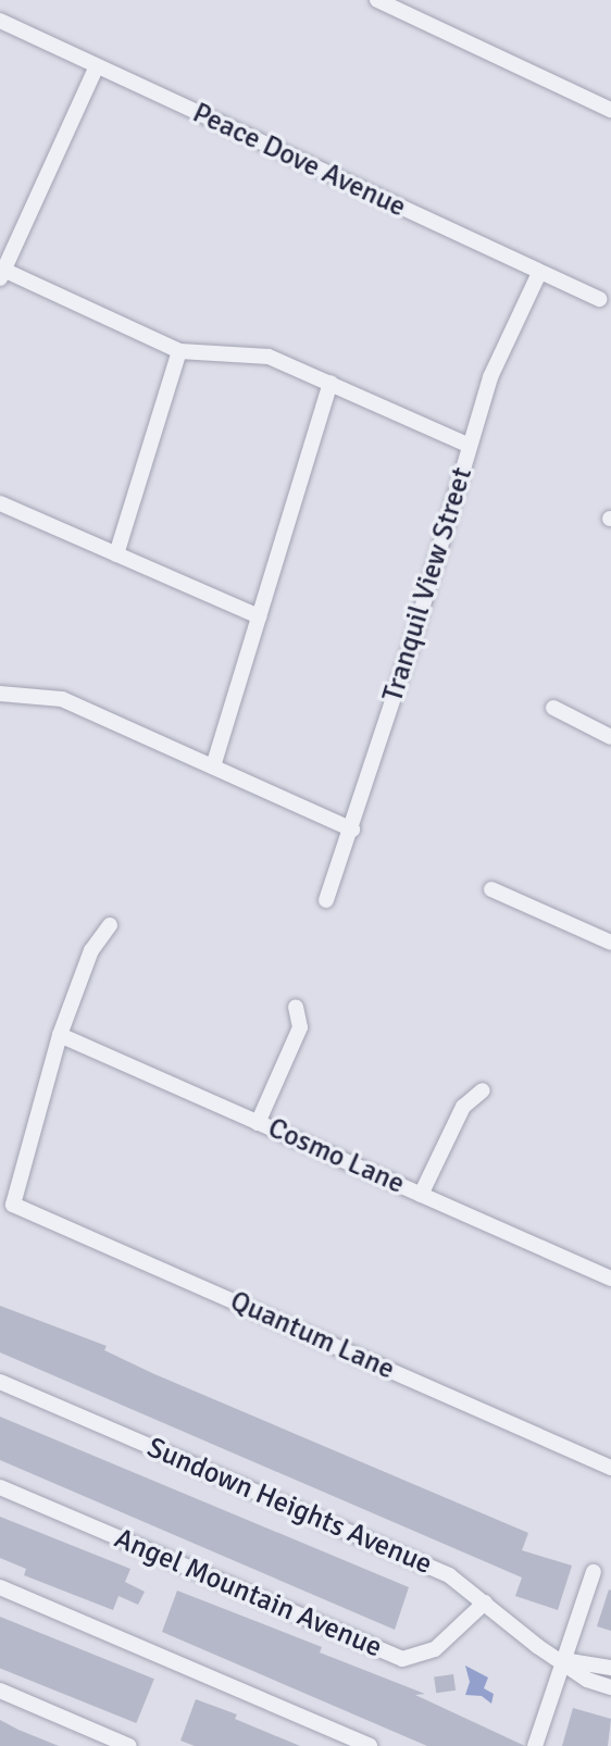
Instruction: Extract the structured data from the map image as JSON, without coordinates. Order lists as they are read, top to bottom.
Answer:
{
  "streets": {
    "street": [
      "Peace Dove Avenue",
      "Tranquil View Street",
      "Cosmo Lane",
      "Quantum Lane",
      "Sundown Heights Avenue",
      "Angel Mountain Avenue"
    ]
  },
  "crossings": [
    ["Peace Dove Avenue", "Tranquil View Street"],
    ["Cosmo Lane", "Quantum Lane"],
    ["Sundown Heights Avenue", "Angel Mountain Avenue"]
  ]
}
